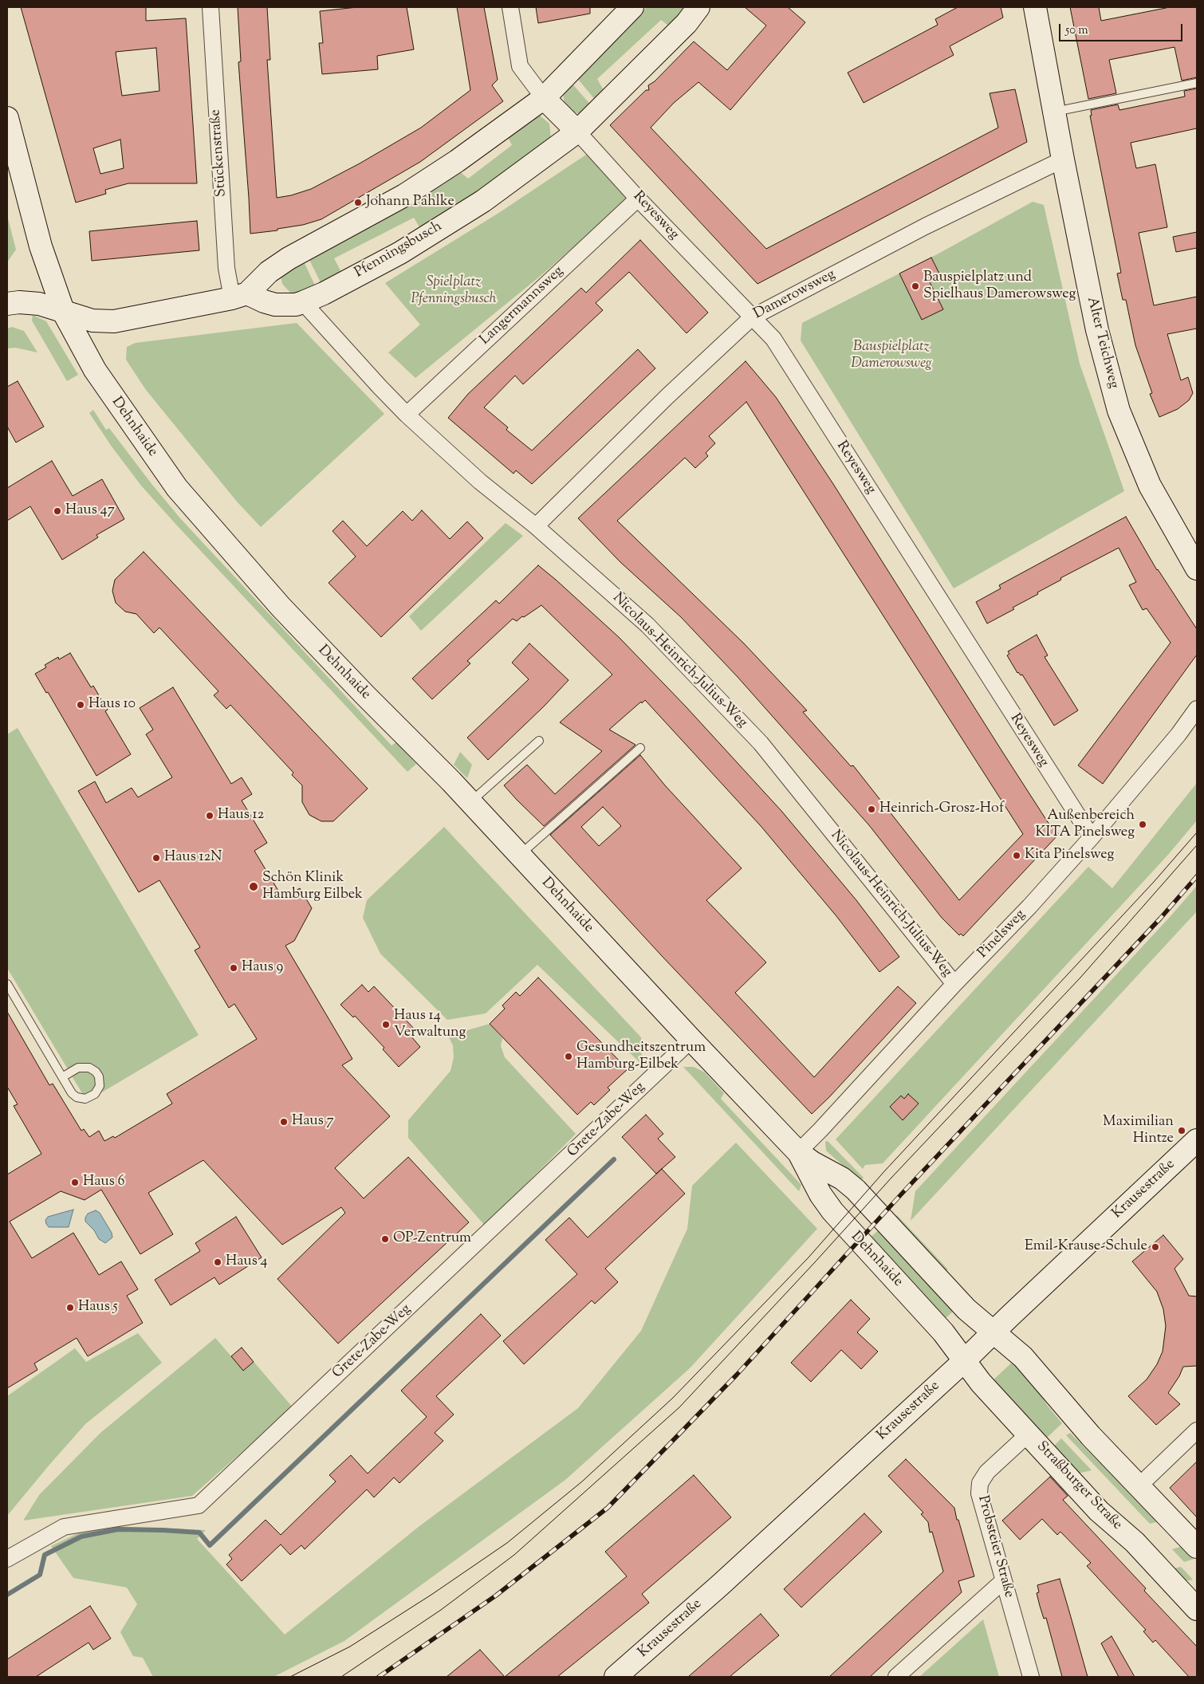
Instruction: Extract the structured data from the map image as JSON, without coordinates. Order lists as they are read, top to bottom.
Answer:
{
  "streets": {
    "main road": [
      "Pfenningsbusch",
      "Alter Teichweg",
      "Dehnhaide",
      "Krausestraße",
      "Straßburger Straße"
    ],
    "street": [
      "Stückenstraße",
      "Reyesweg",
      "Damerowsweg",
      "Langermannsweg",
      "Nicolaus-Heinrich-Julius-Weg",
      "Pinelsweg",
      "Grete-Zabe-Weg",
      "Probsteier Straße"
    ]
  },
  "crossings": [
    ["Stückenstraße", "Pfenningsbusch"],
    ["Reyesweg", "Pfenningsbusch"],
    ["Reyesweg", "Damerowsweg"],
    ["Reyesweg", "Langermannsweg"],
    ["Reyesweg", "Pinelsweg"],
    ["Pfenningsbusch", "Nicolaus-Heinrich-Julius-Weg"],
    ["Damerowsweg", "Alter Teichweg"],
    ["Damerowsweg", "Nicolaus-Heinrich-Julius-Weg"],
    ["Langermannsweg", "Nicolaus-Heinrich-Julius-Weg"],
    ["Dehnhaide", "Pinelsweg"],
    ["Dehnhaide", "Grete-Zabe-Weg"],
    ["Dehnhaide", "Krausestraße"],
    ["Dehnhaide", "Straßburger Straße"],
    ["Nicolaus-Heinrich-Julius-Weg", "Pinelsweg"],
    ["Krausestraße", "Straßburger Straße"],
    ["Straßburger Straße", "Probsteier Straße"]
  ],
  "parks": ["Spielplatz Pfenningsbusch", "Bauspielplatz Damerowsweg"],
  "places": [
    "Johann Pahlke",
    "Bauspielplatz und Spielhaus Damerowsweg",
    "Haus 47",
    "Haus 10",
    "Heinrich-Grosz-Hof",
    "Haus 12",
    "Außenbereich KITA Pinelsweg",
    "Kita Pinelsweg",
    "Haus 12N",
    "Schön Klinik Hamburg Eilbek",
    "Haus 9",
    "Haus 14 Verwaltung",
    "Gesundheitszentrum Hamburg-Eilbek",
    "Haus 7",
    "Maximilian Hintze",
    "Haus 6",
    "OP-Zentrum",
    "Emil-Krause-Schule",
    "Haus 4",
    "Haus 5"
  ],
  "scale_bar": "50 m"
}
